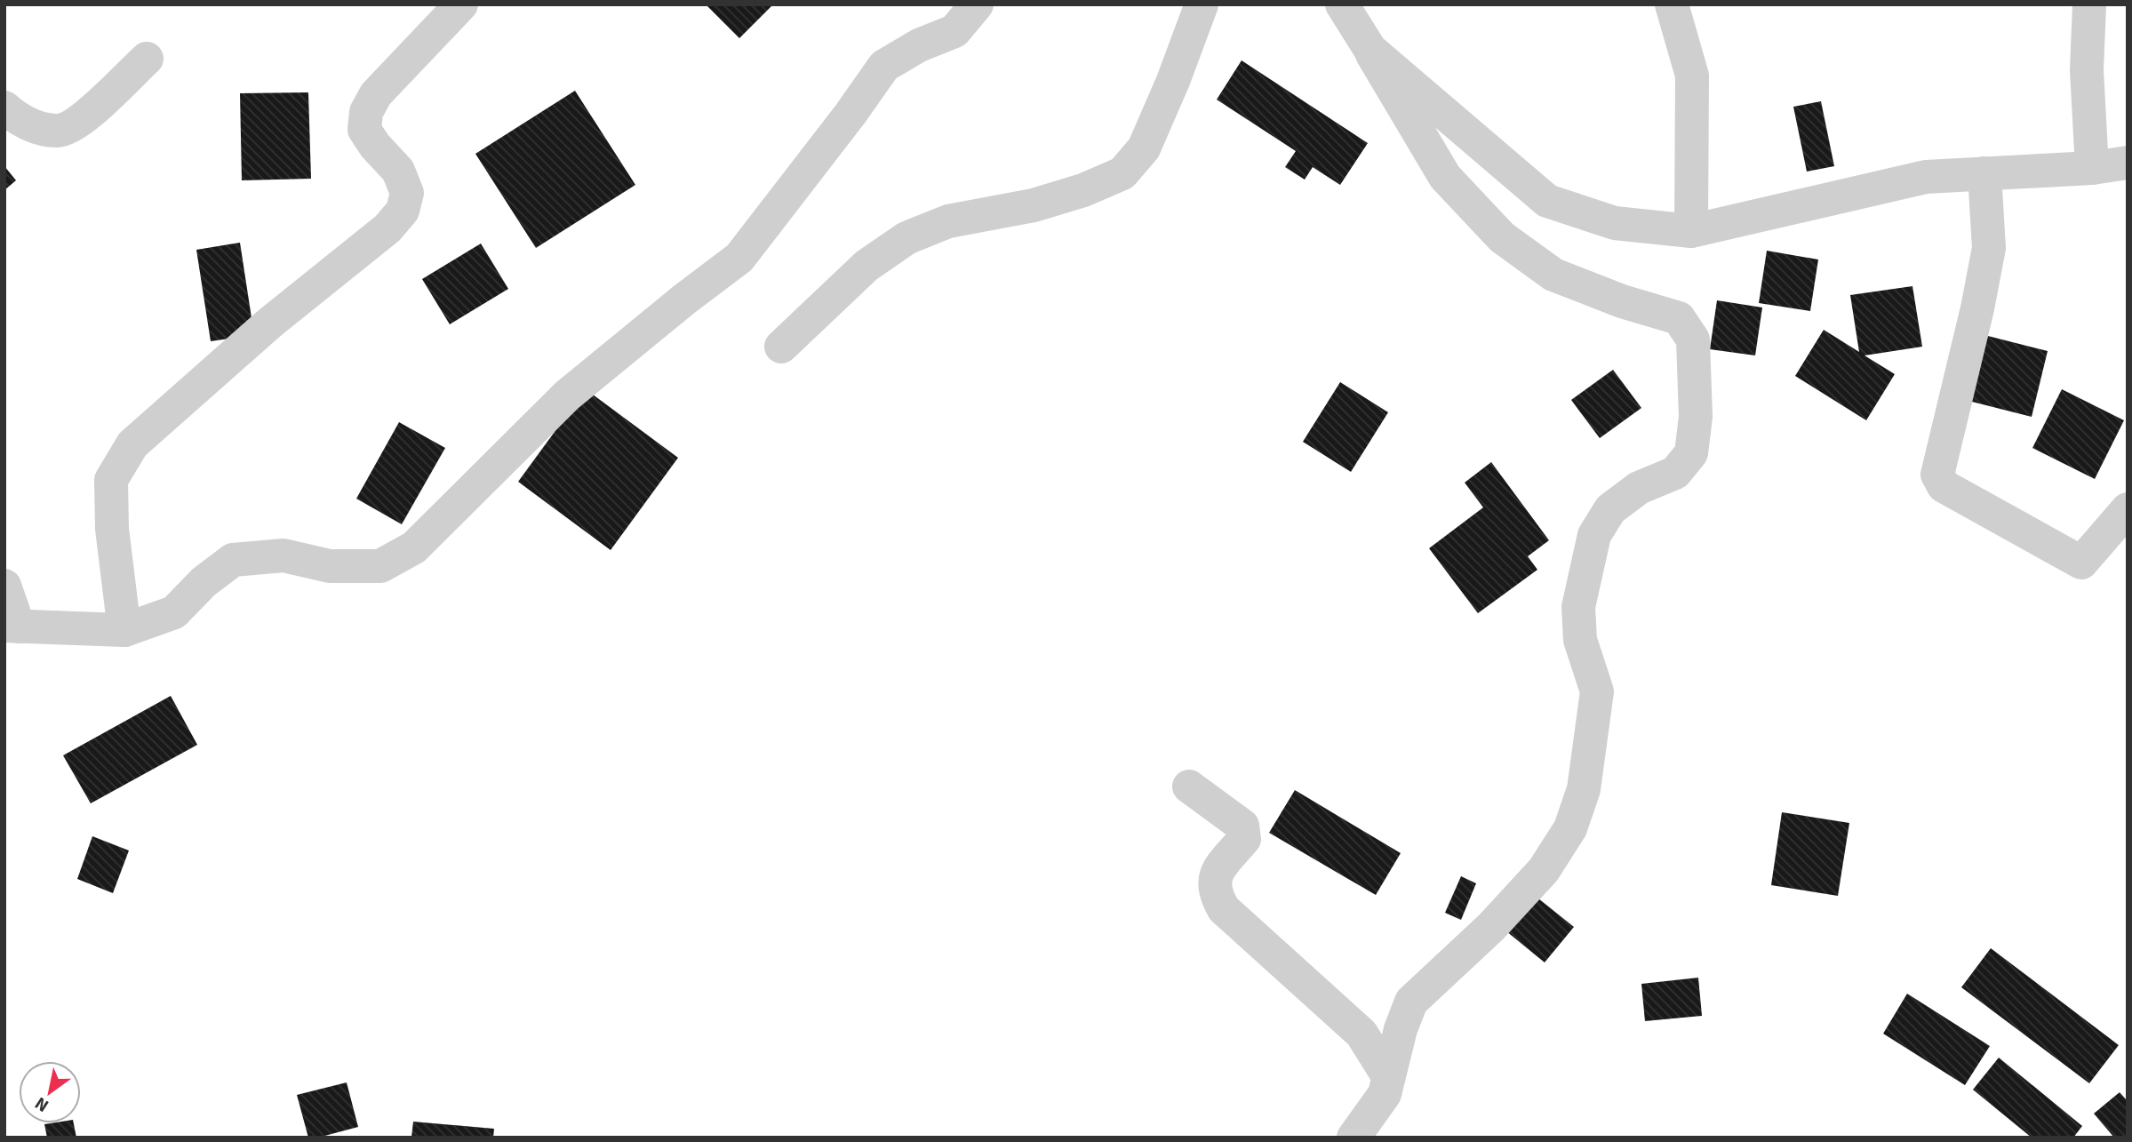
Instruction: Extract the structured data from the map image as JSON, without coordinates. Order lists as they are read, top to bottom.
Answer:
{
  "north": "bottom left"
}
